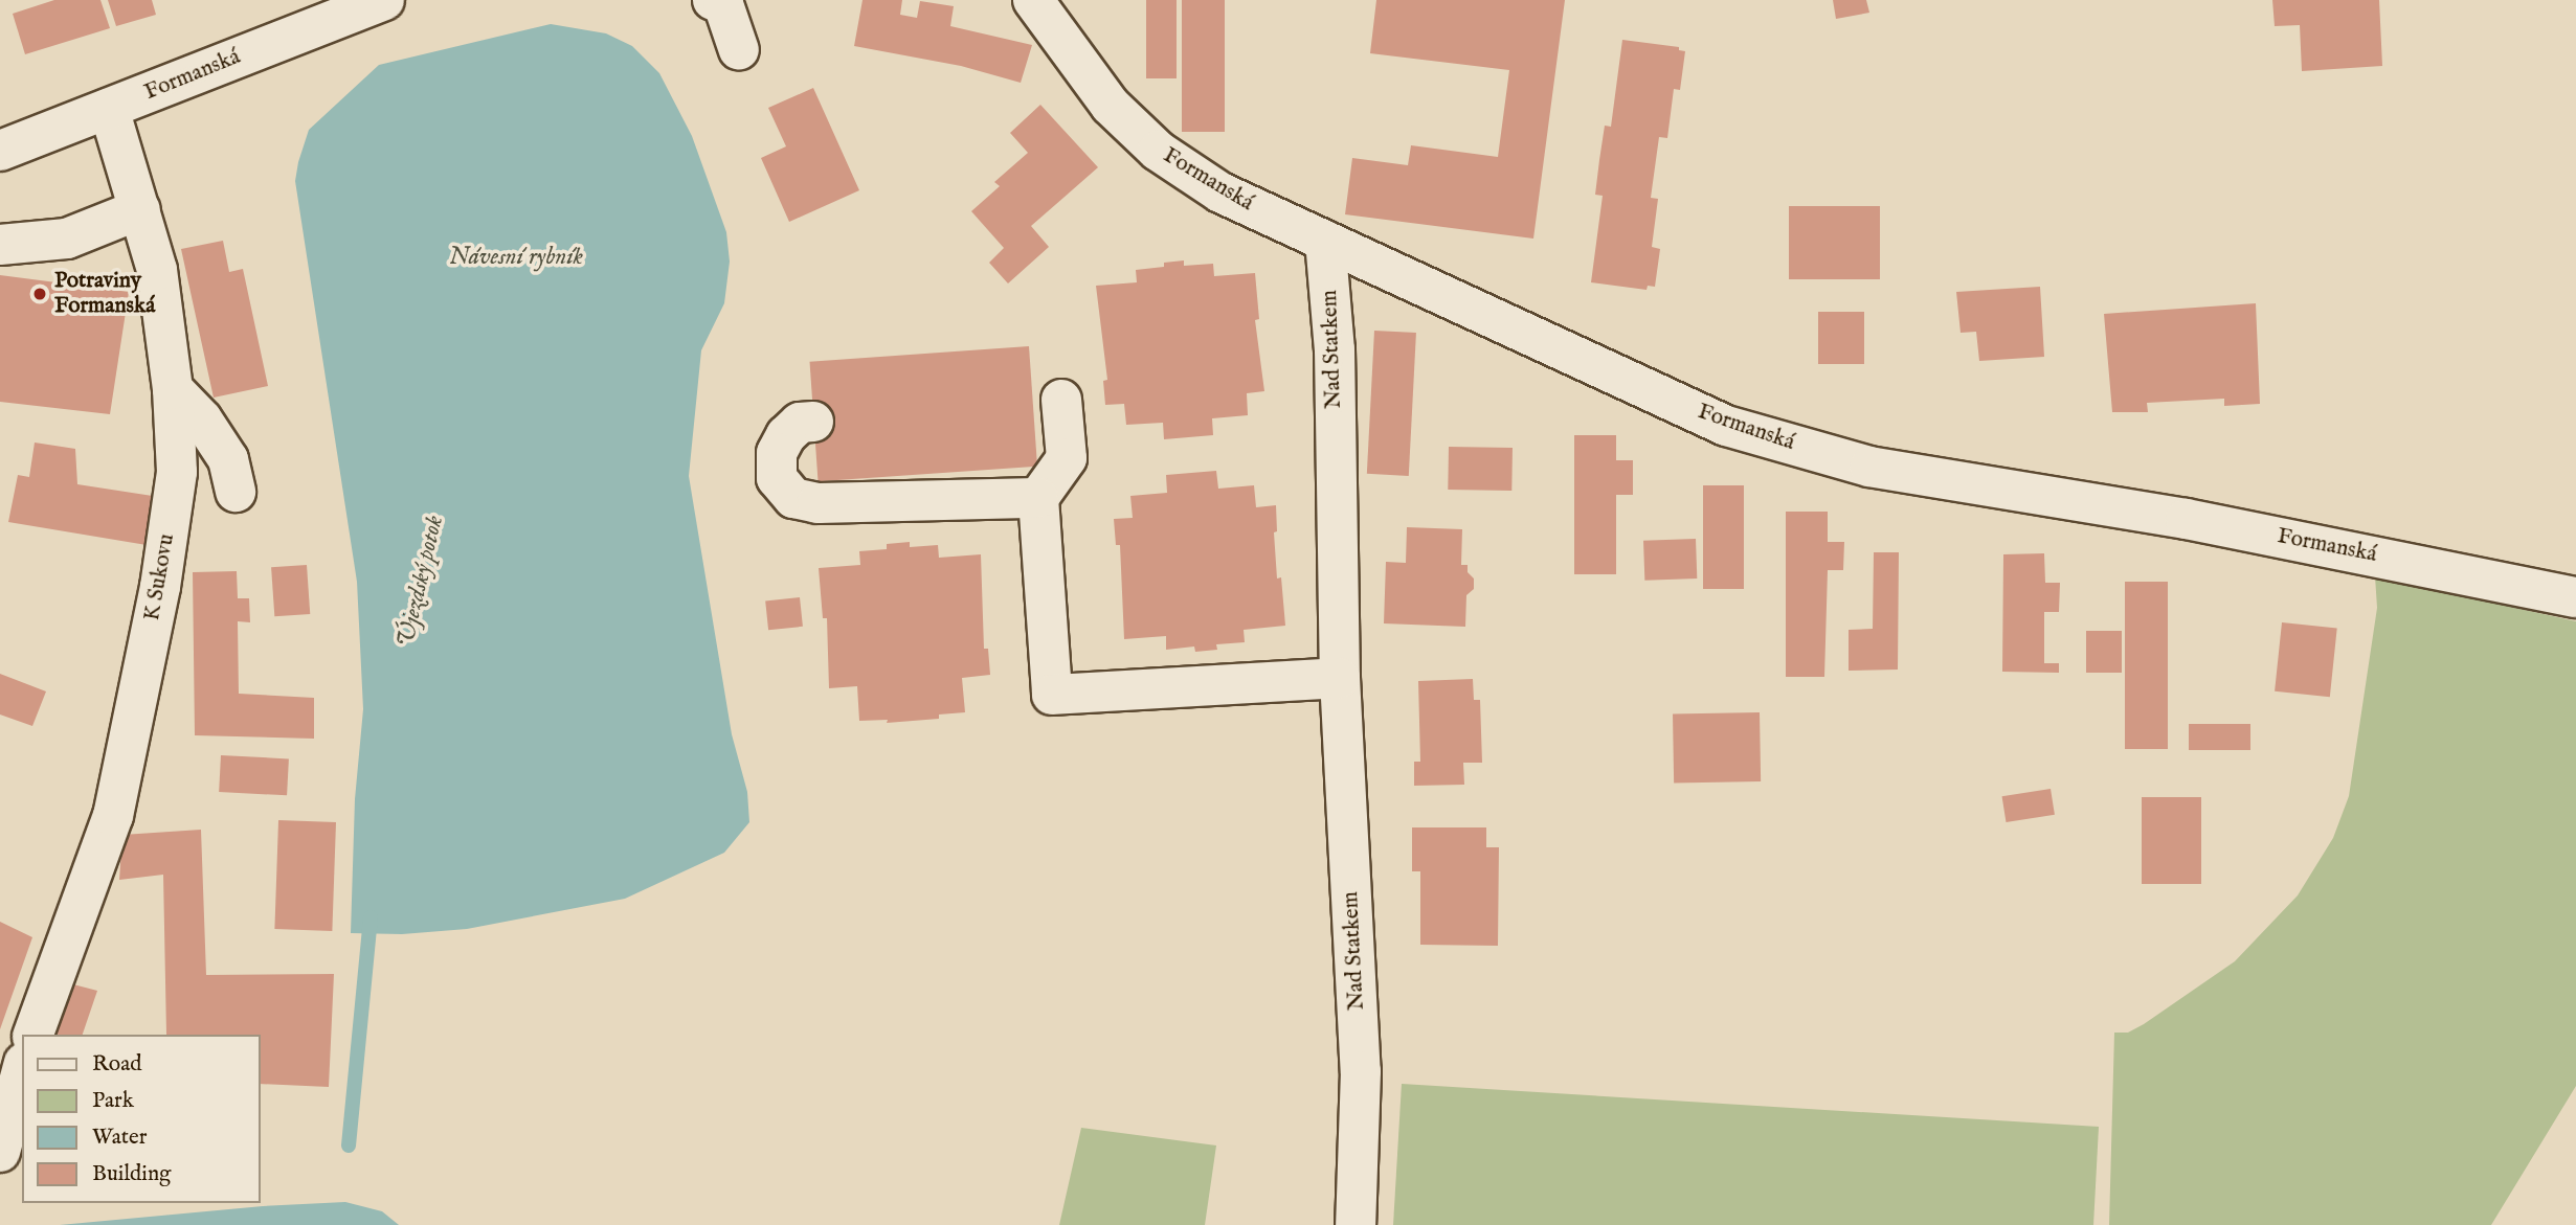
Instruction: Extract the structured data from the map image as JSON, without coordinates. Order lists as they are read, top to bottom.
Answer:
{
  "streets": {
    "street": ["Formanská", "Nad Statkem", "K Sukovu"]
  },
  "crossings": [
    ["Formanská", "Nad Statkem"],
    ["Formanská", "K Sukovu"]
  ],
  "water": ["Návesní rybník", "Újezdský potok"],
  "places": ["Potraviny Formanská"],
  "legend": [
    "Road",
    "Park",
    "Water",
    "Building"
  ]
}
